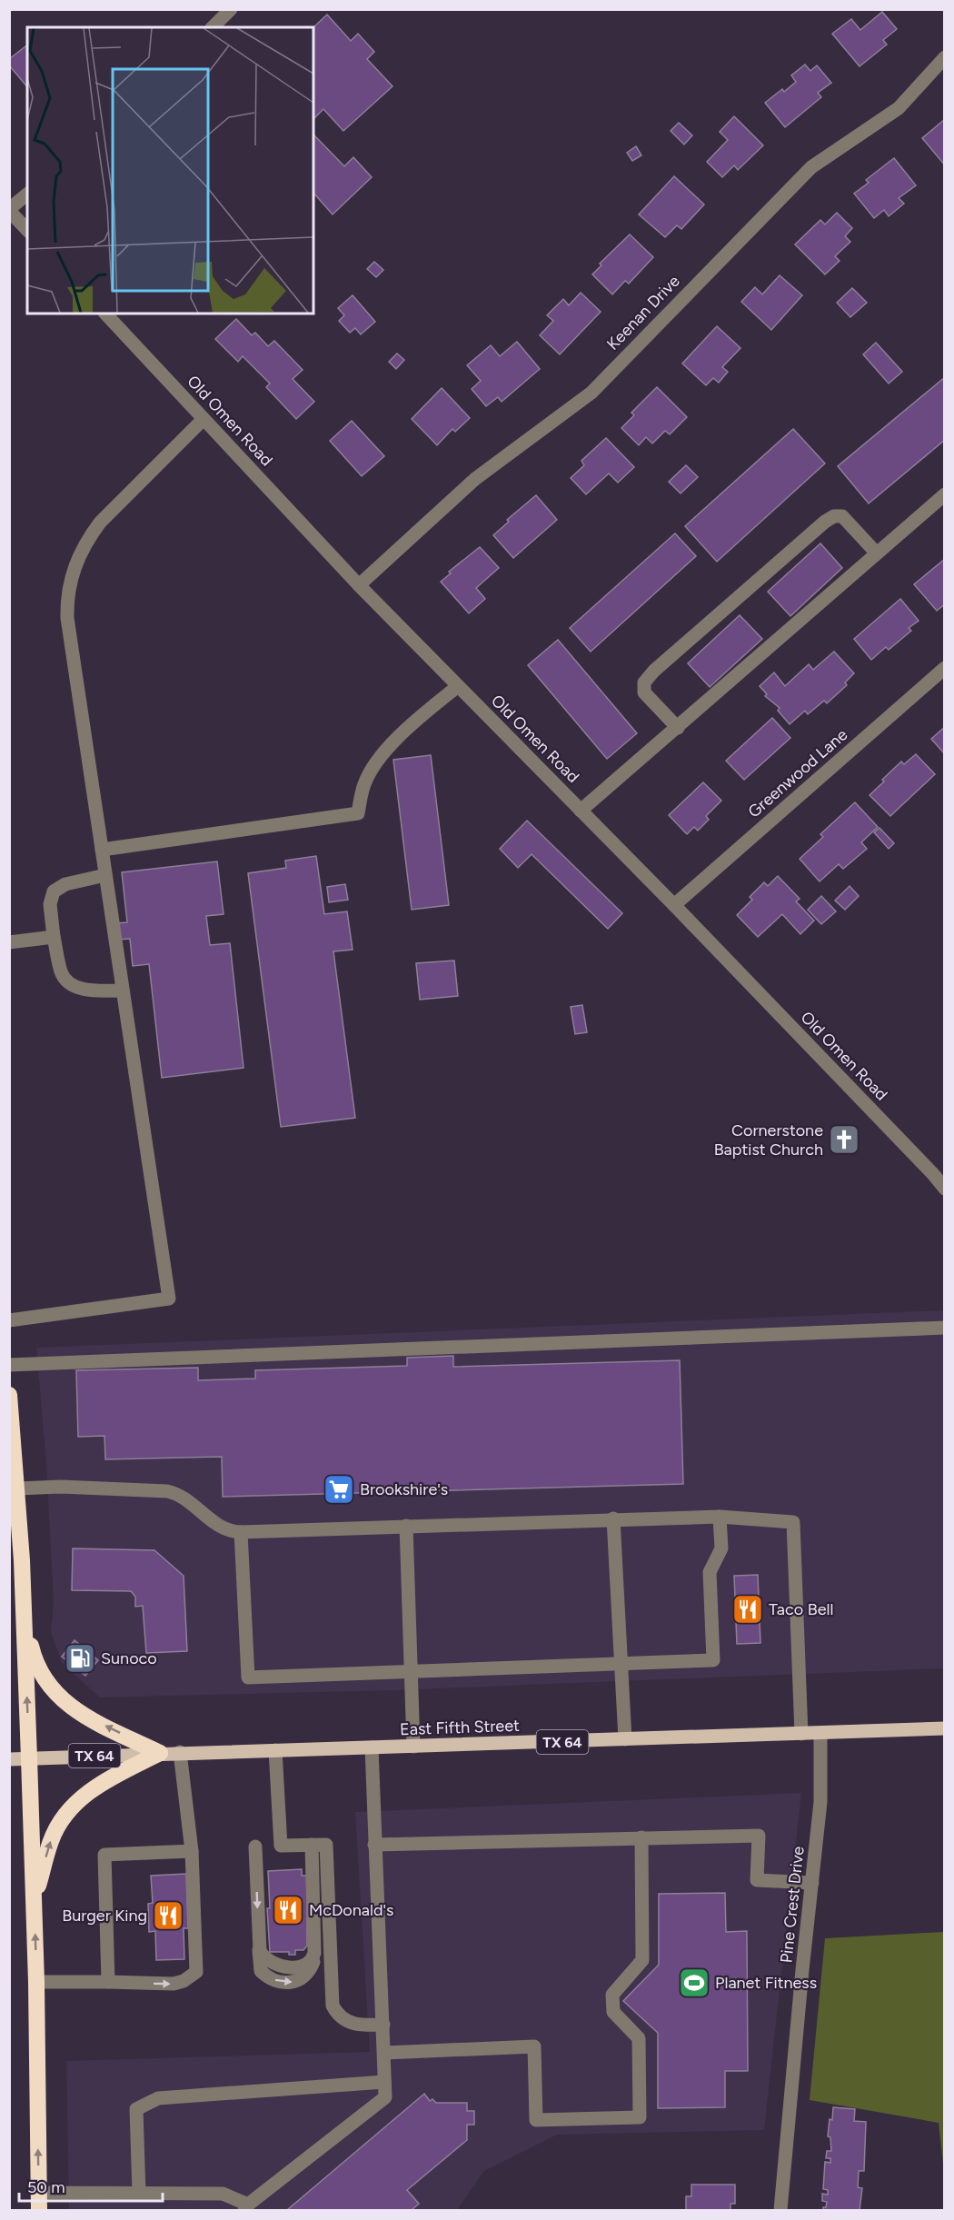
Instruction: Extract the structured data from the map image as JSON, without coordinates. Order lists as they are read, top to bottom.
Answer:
{
  "streets": {
    "main road": ["East Fifth Street", "TX 64"],
    "street": [
      "Keenan Drive",
      "Old Omen Road",
      "Greenwood Lane",
      "Pine Crest Drive"
    ]
  },
  "crossings": [
    ["Keenan Drive", "Old Omen Road"],
    ["Old Omen Road", "Greenwood Lane"],
    ["East Fifth Street", "Pine Crest Drive"]
  ],
  "places": {
    "church": ["Cornerstone Baptist Church"],
    "supermarket": ["Brookshire's"],
    "restaurant": ["Taco Bell", "McDonald's", "Burger King"],
    "fuel station": ["Sunoco"],
    "sports": ["Planet Fitness"]
  },
  "scale_bar": "50 m"
}
